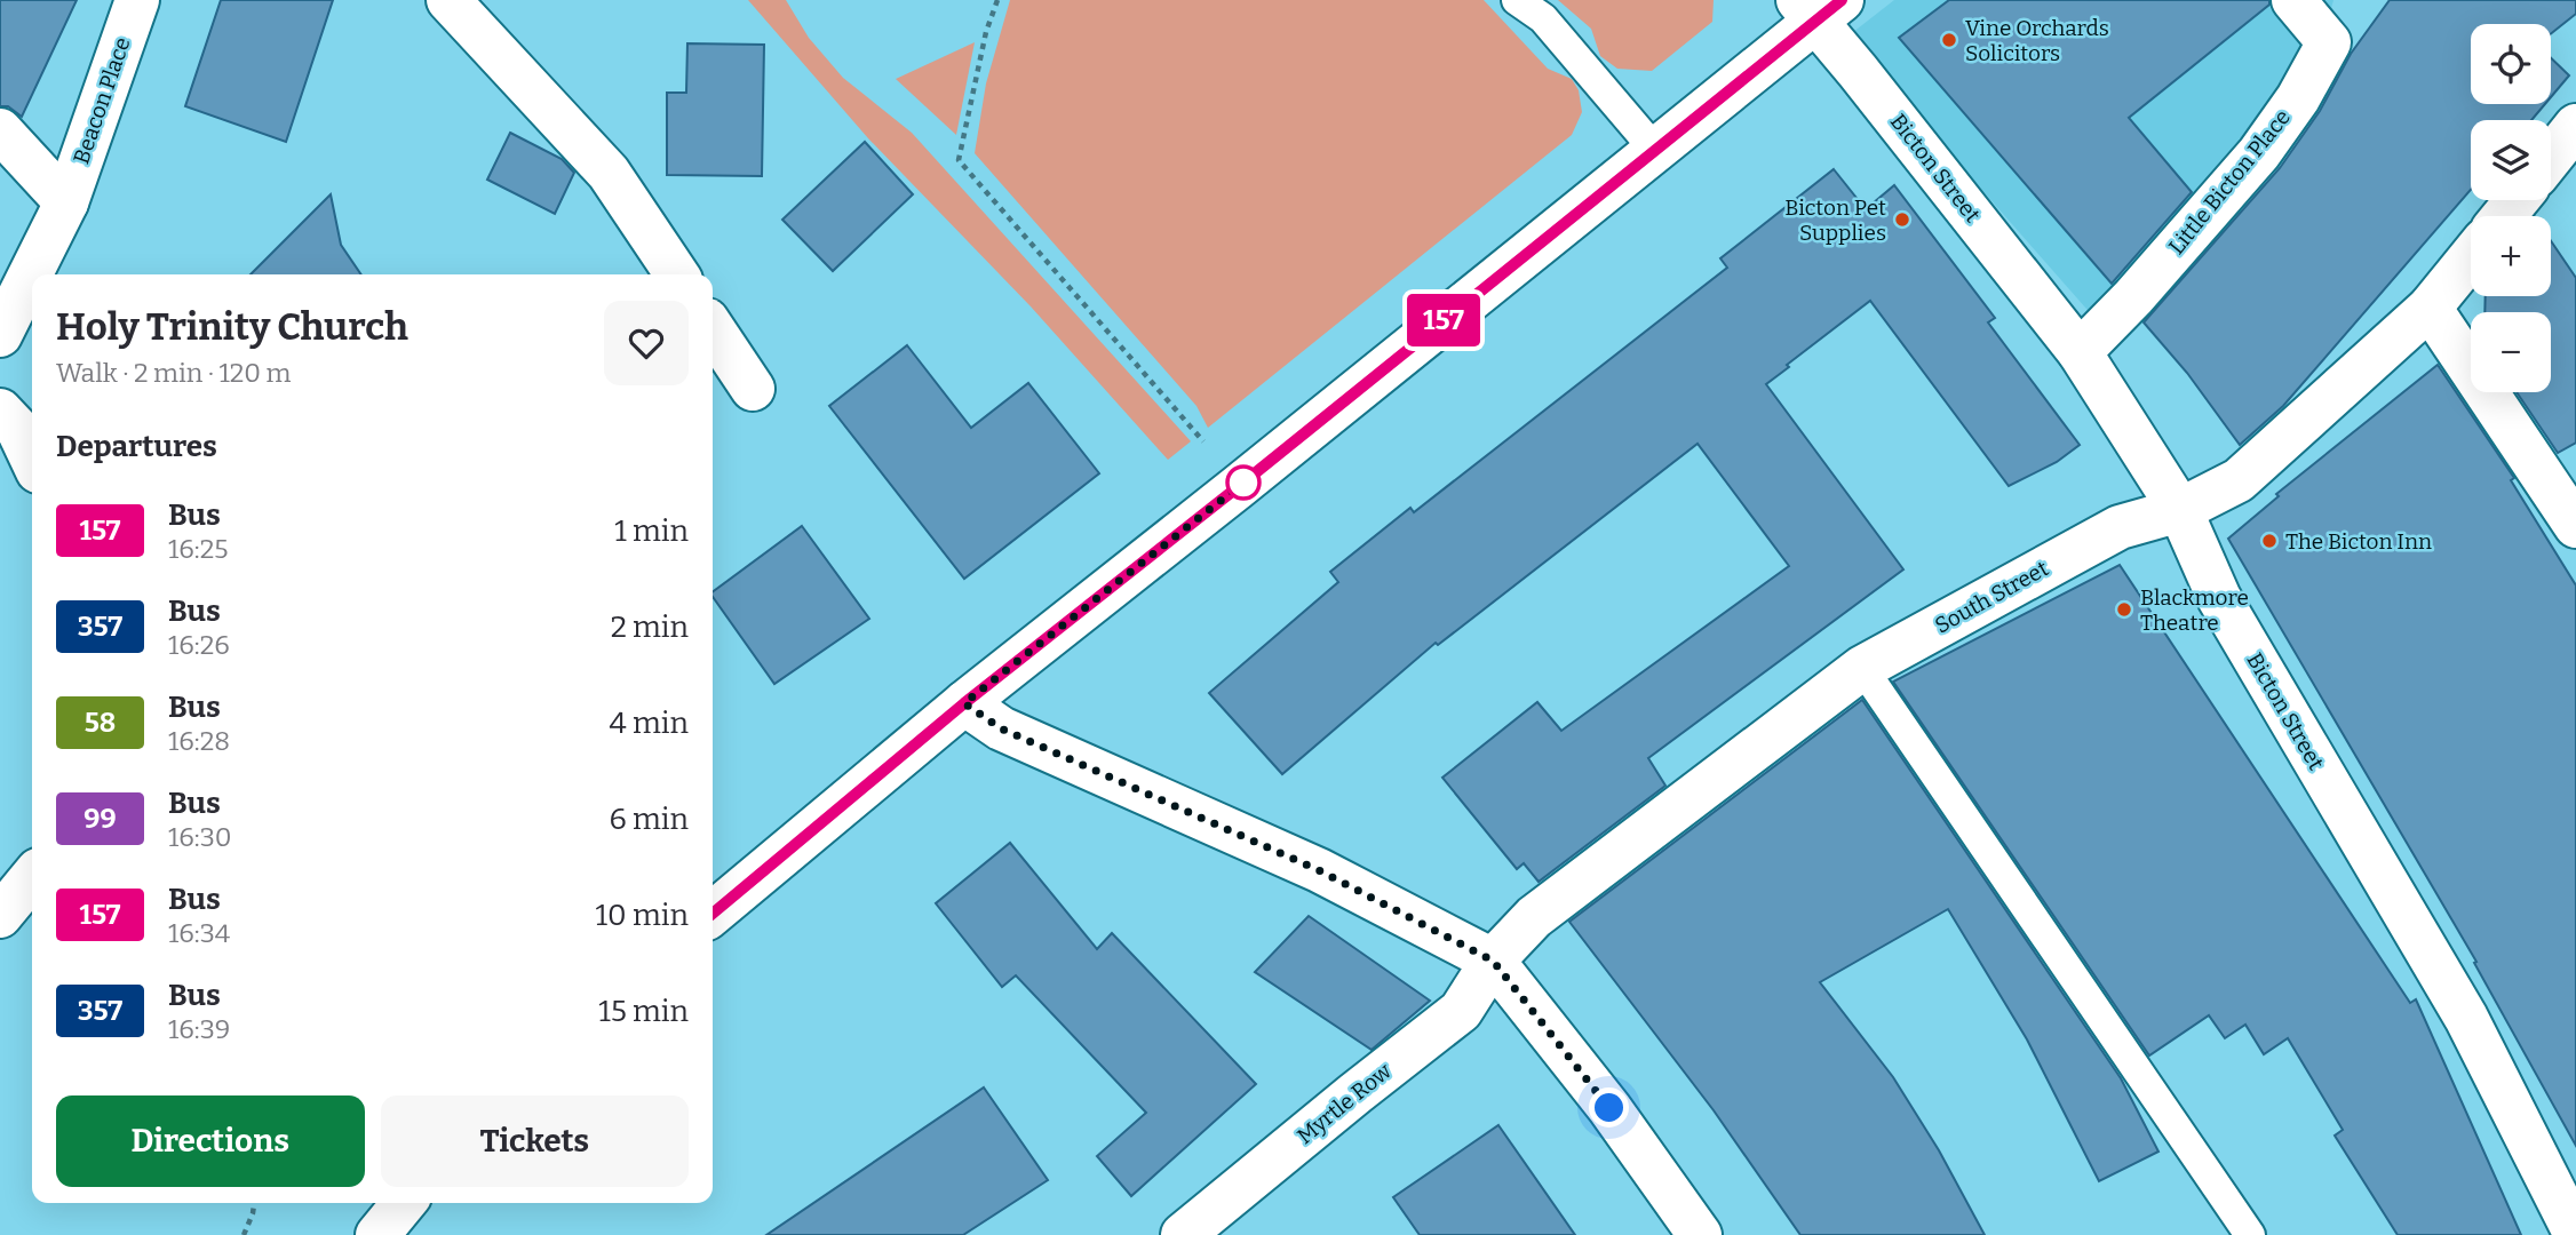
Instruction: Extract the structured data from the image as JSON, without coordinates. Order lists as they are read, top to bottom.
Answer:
{
  "streets": {
    "street": [
      "Beacon Place",
      "Bicton Street",
      "Little Bicton Place",
      "South Street",
      "Myrtle Row"
    ]
  },
  "crossings": [
    ["Bicton Street", "Little Bicton Place"],
    ["Bicton Street", "South Street"],
    ["South Street", "Myrtle Row"]
  ],
  "places": [
    "Vine Orchards Solicitors",
    "Bicton Pet Supplies",
    "The Bicton Inn",
    "Blackmore Theatre"
  ],
  "lines": ["bus line 157"],
  "page": {
    "on_map": "157",
    "map_buttons": ["+", "−"],
    "heading": [
      ["Holy Trinity Church", "Walk · 2 min · 120 m"],
      "Departures"
    ],
    "list": [
      {
        "mark": "157",
        "name": "Bus",
        "note": "16:25",
        "value": "1 min"
      },
      {
        "mark": "357",
        "name": "Bus",
        "note": "16:26",
        "value": "2 min"
      },
      {
        "mark": "58",
        "name": "Bus",
        "note": "16:28",
        "value": "4 min"
      },
      {
        "mark": "99",
        "name": "Bus",
        "note": "16:30",
        "value": "6 min"
      },
      {
        "mark": "157",
        "name": "Bus",
        "note": "16:34",
        "value": "10 min"
      },
      {
        "mark": "357",
        "name": "Bus",
        "note": "16:39",
        "value": "15 min"
      }
    ],
    "buttons": ["Directions", "Tickets"]
  }
}
